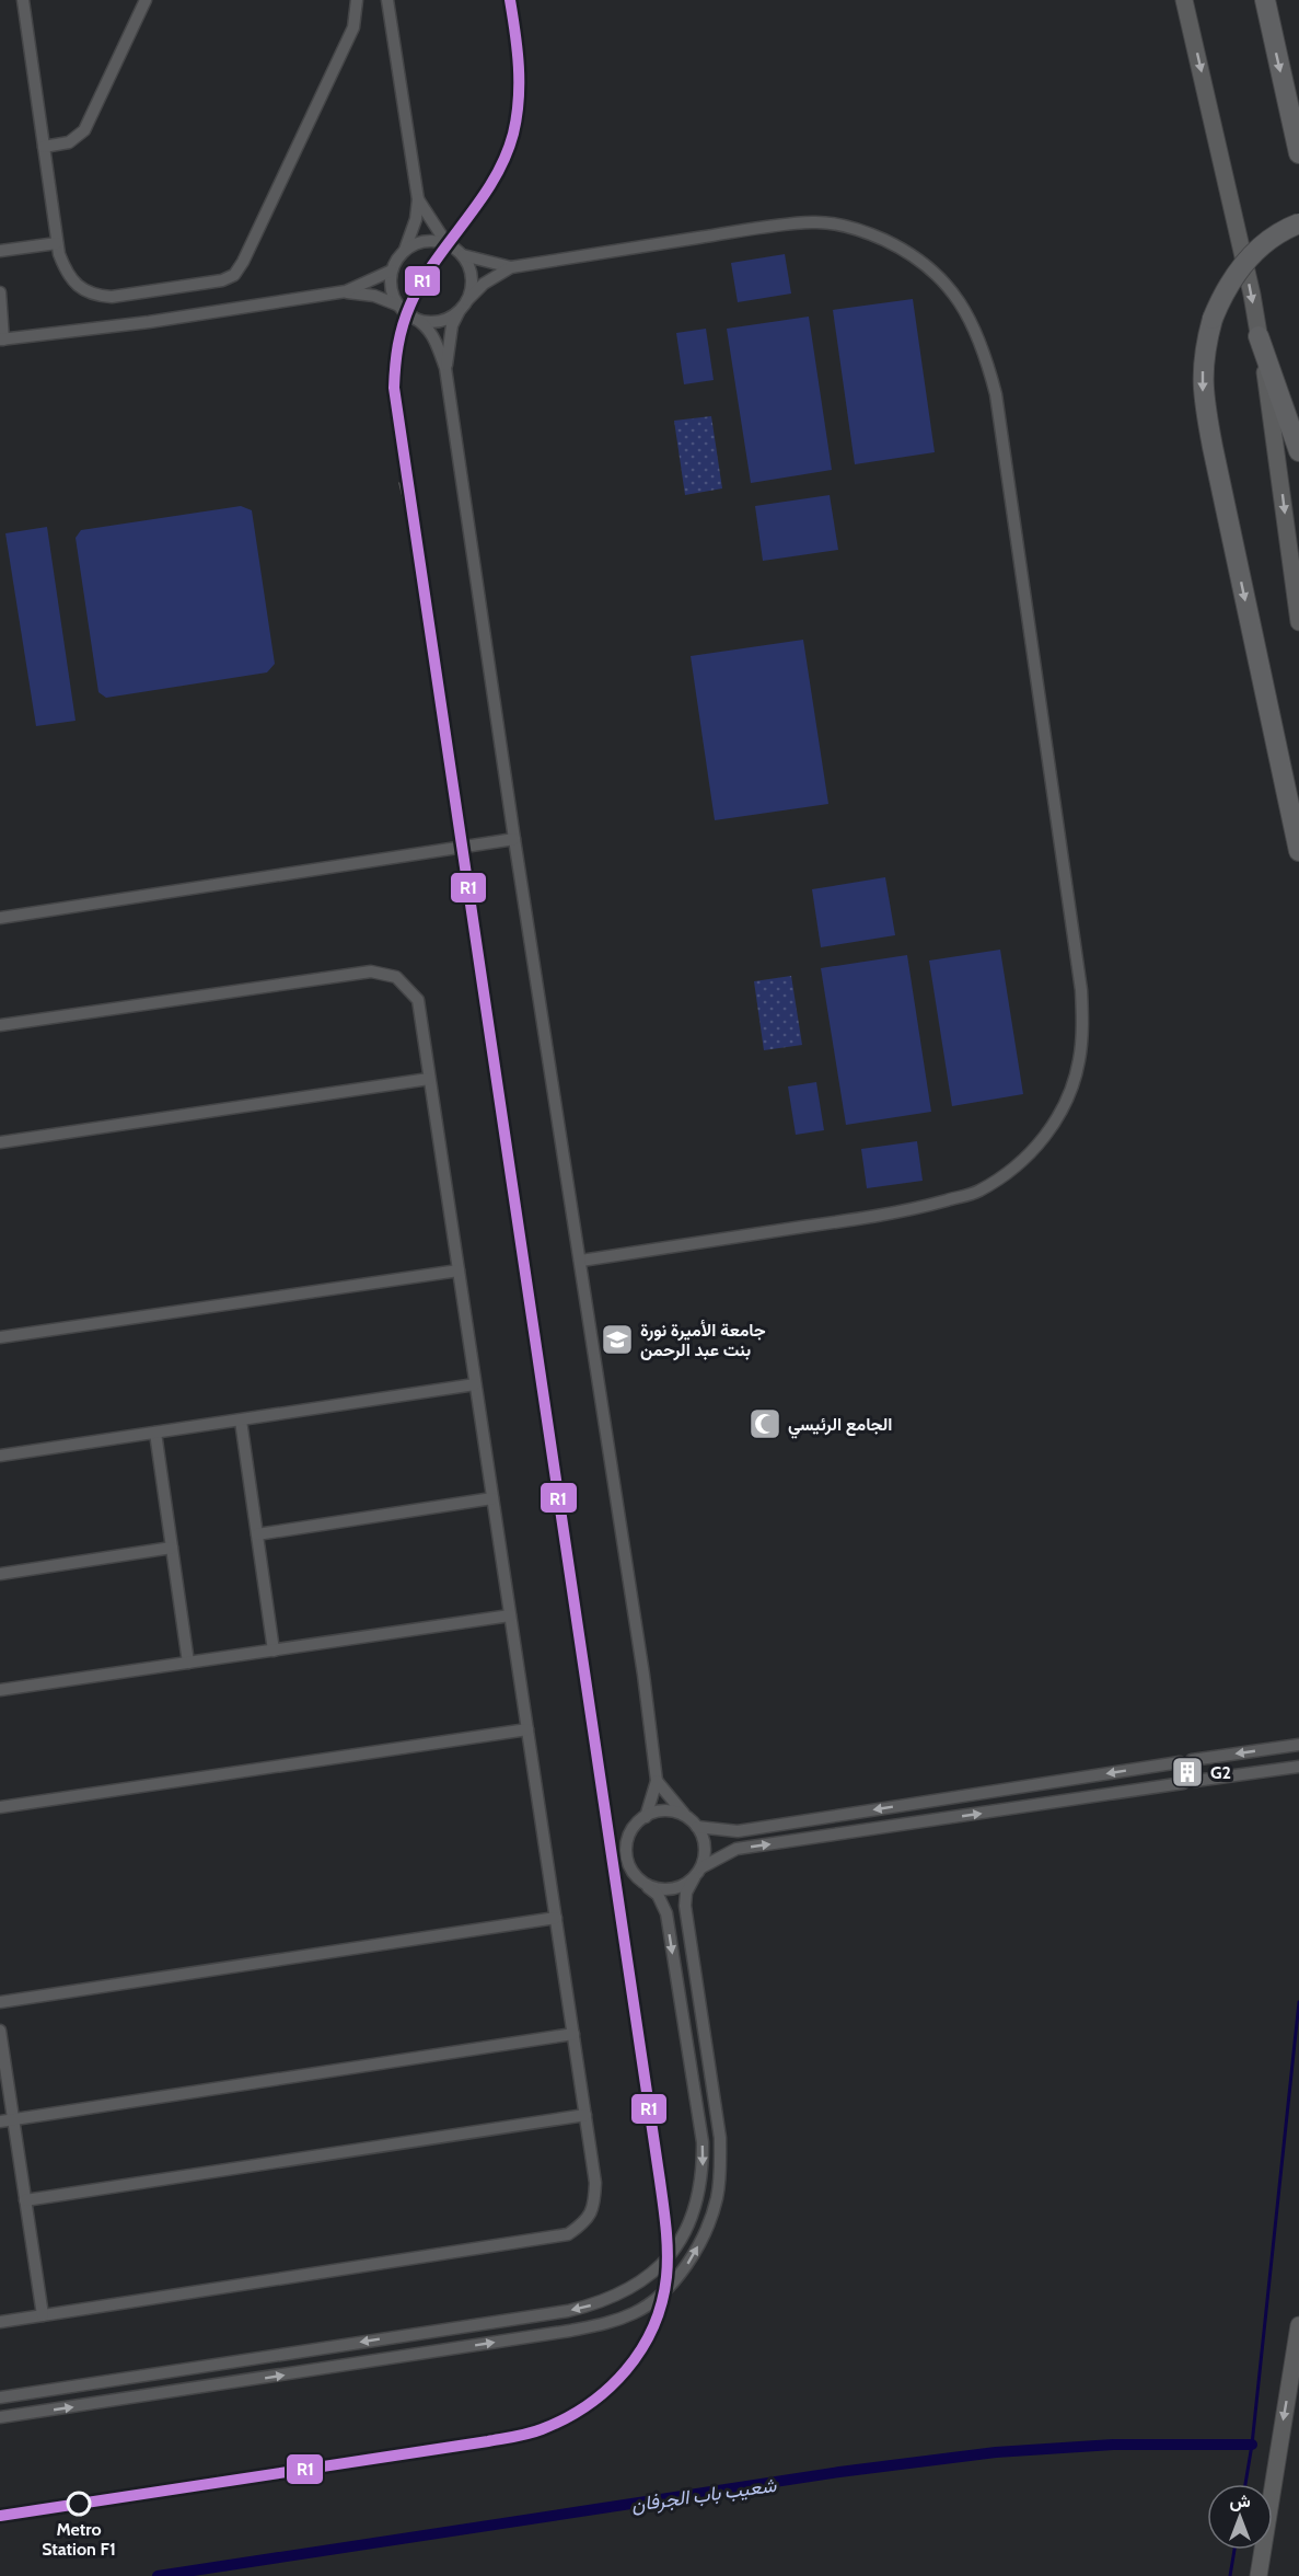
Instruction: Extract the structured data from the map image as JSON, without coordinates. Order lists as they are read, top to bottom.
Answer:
{
  "water": ["شعيب باب الجرفان"],
  "places": {
    "school or university": ["جامعة الأميرة نورة بنت عبد الرحمن"],
    "mosque": ["الجامع الرئيسي"],
    "building": ["G2"],
    "other": ["Metro Station F1"]
  },
  "lines": ["transit line R1"],
  "north": "top"
}
